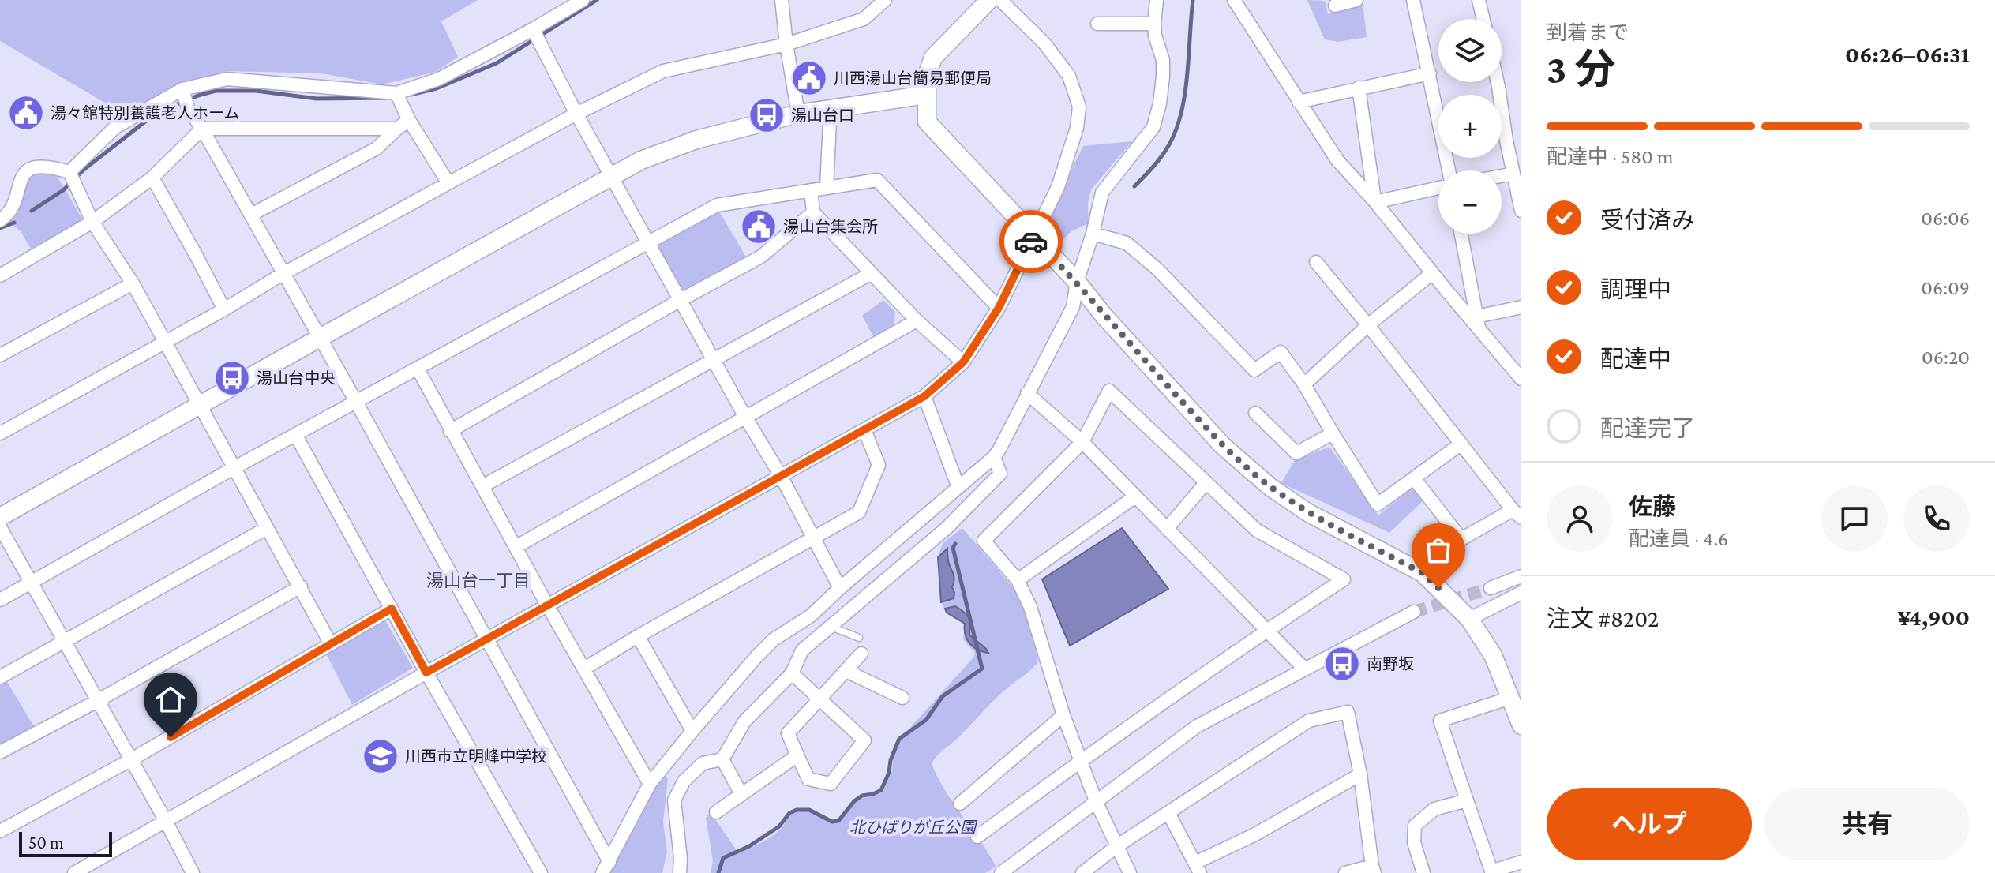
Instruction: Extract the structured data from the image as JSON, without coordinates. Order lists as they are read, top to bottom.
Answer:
{
  "districts": ["湯山台一丁目"],
  "parks": ["北ひばりが丘公園"],
  "places": {
    "public building": ["川西湯山台簡易郵便局", "湯々館特別養護老人ホーム", "湯山台集会所"],
    "bus stop": ["湯山台口", "湯山台中央", "南野坂"],
    "school or university": ["川西市立明峰中学校"]
  },
  "scale_bar": "50 m",
  "page": {
    "heading": ["3 分", "到着まで", "06:26–06:31"],
    "panel": [
      "佐藤",
      "配達員 · 4.6",
      "注文 #8202",
      "¥4,900"
    ],
    "map_buttons": ["+", "−"],
    "bar": "配達中 · 580 m",
    "list": [
      ["受付済み", "06:06"],
      ["調理中", "06:09"],
      ["配達中", "06:20"],
      "配達完了"
    ],
    "buttons": ["ヘルプ", "共有"],
    "scale": "50 m"
  }
}
